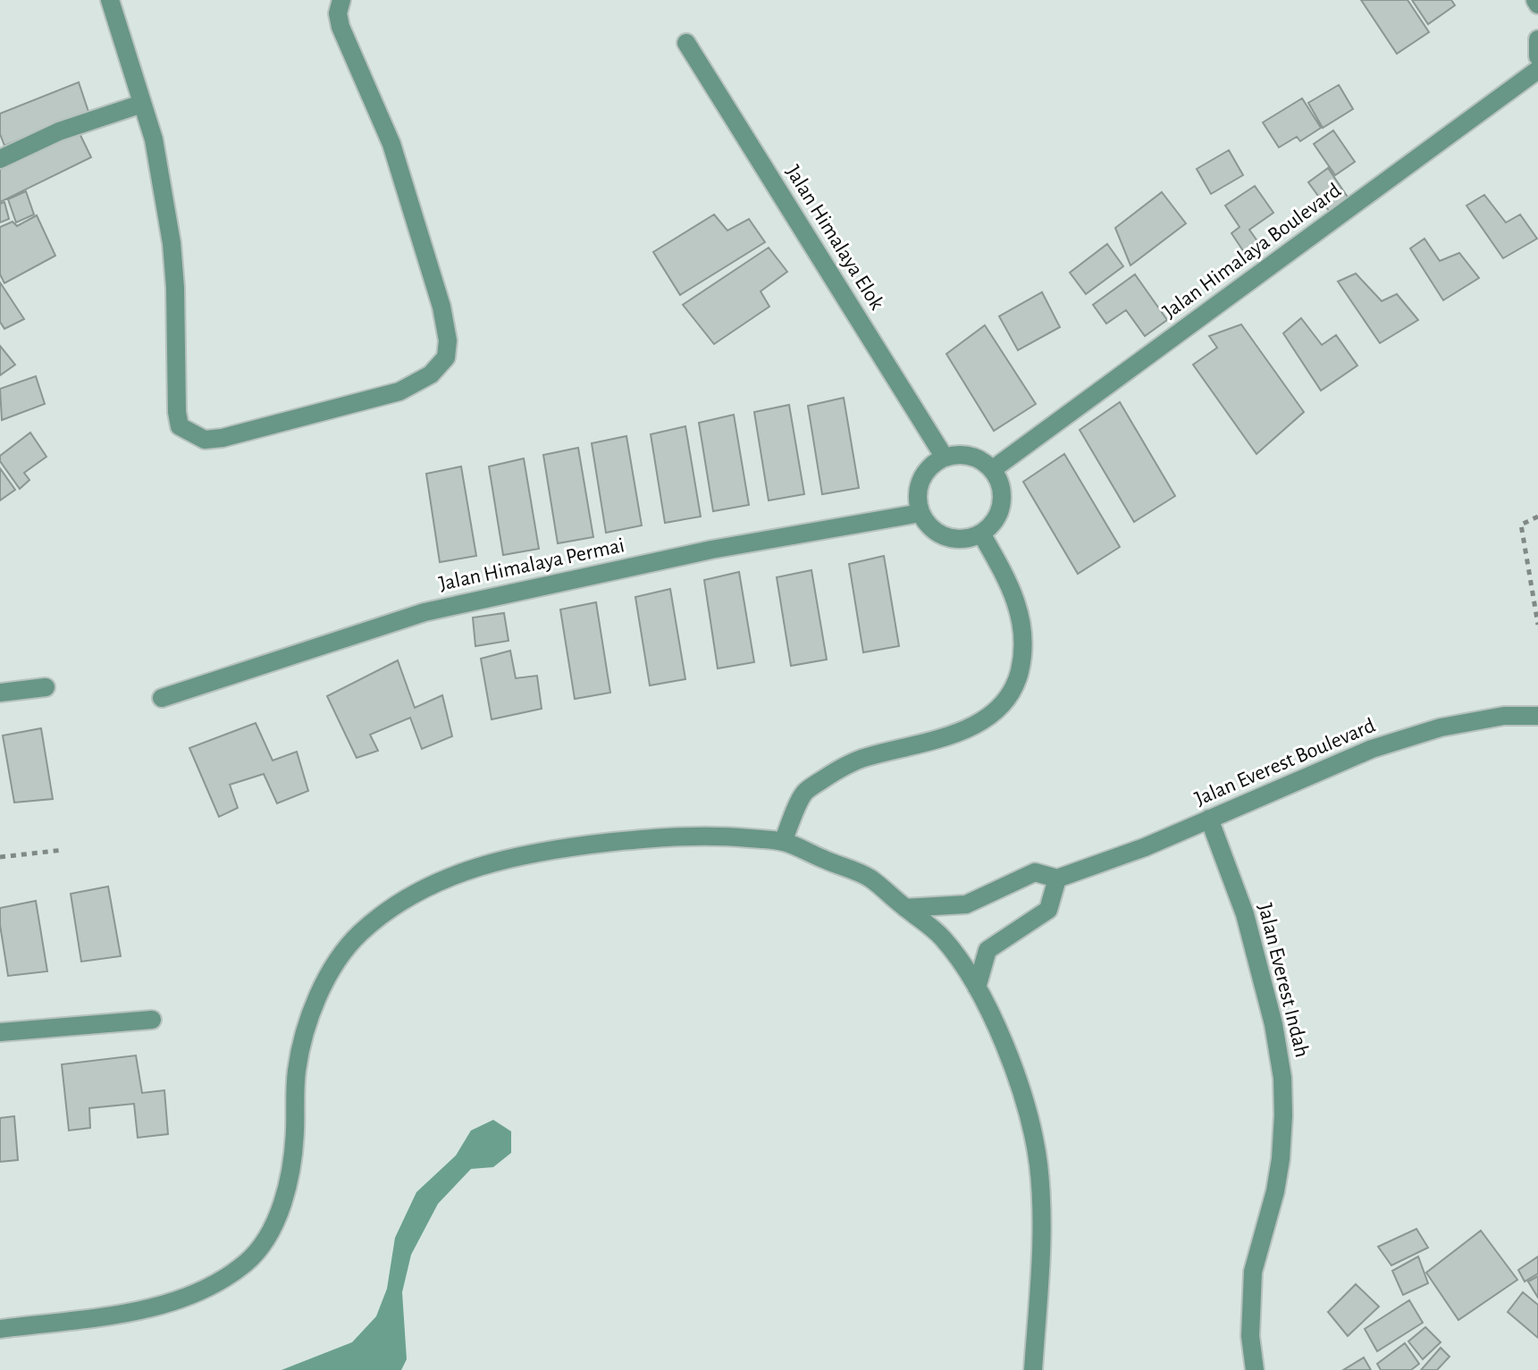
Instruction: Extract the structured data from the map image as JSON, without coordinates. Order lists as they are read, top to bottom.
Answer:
{
  "streets": {
    "street": [
      "Jalan Himalaya Elok",
      "Jalan Himalaya Boulevard",
      "Jalan Himalaya Permai",
      "Jalan Everest Boulevard",
      "Jalan Everest Indah"
    ]
  },
  "crossings": [
    ["Jalan Himalaya Elok", "Jalan Himalaya Boulevard"],
    ["Jalan Himalaya Elok", "Jalan Himalaya Permai"],
    ["Jalan Himalaya Boulevard", "Jalan Himalaya Permai"],
    ["Jalan Everest Boulevard", "Jalan Everest Indah"]
  ]
}
